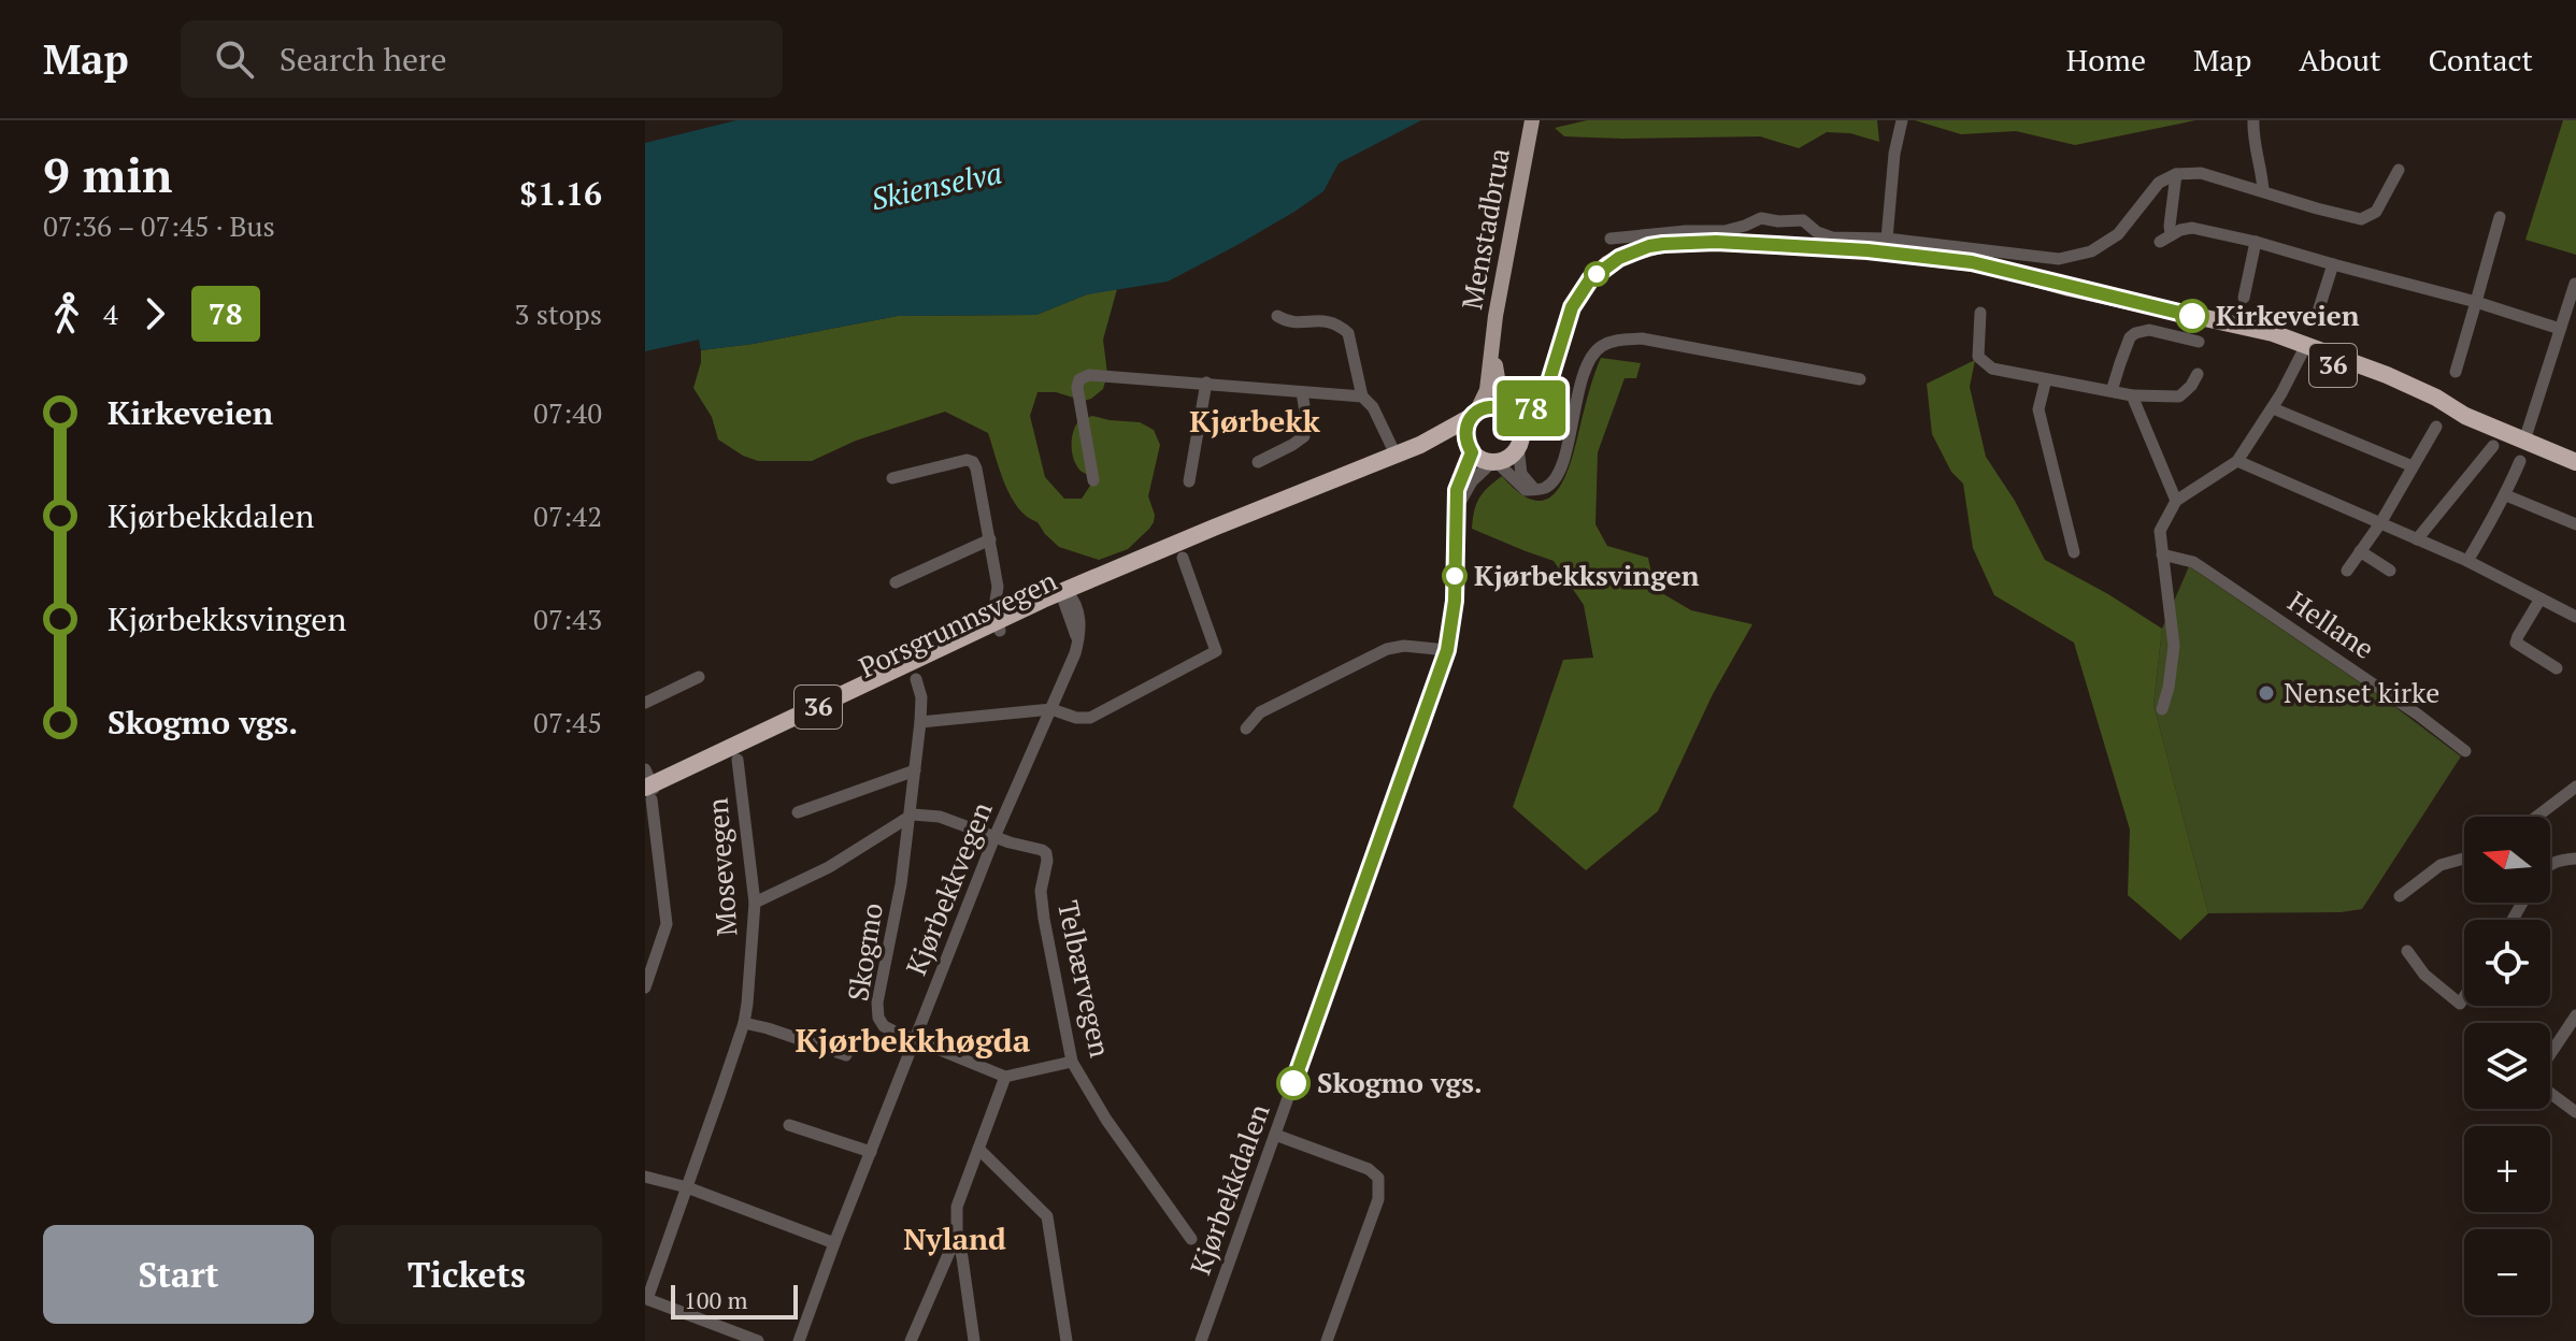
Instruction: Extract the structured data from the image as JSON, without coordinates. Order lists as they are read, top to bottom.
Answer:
{
  "streets": {
    "highway": ["36", "Porsgrunnsvegen"],
    "main road": ["Menstadbrua"],
    "street": [
      "Hellane",
      "Mosevegen",
      "Kjørbekkvegen",
      "Skogmo",
      "Telbærvegen",
      "Kjørbekkdalen"
    ]
  },
  "crossings": [
    ["Menstadbrua", "36"],
    ["Menstadbrua", "Porsgrunnsvegen"],
    ["Menstadbrua", "Kjørbekkdalen"],
    ["36", "Porsgrunnsvegen"],
    ["36", "Kjørbekkdalen"],
    ["Porsgrunnsvegen", "Kjørbekkvegen"],
    ["Porsgrunnsvegen", "Kjørbekkdalen"],
    ["Kjørbekkvegen", "Skogmo"],
    ["Kjørbekkvegen", "Telbærvegen"]
  ],
  "districts": ["Kjørbekk", "Kjørbekkhøgda", "Nyland"],
  "water": ["Skienselva"],
  "places": [
    "Kirkeveien",
    "Kjørbekksvingen",
    "Nenset kirke",
    "Skogmo vgs."
  ],
  "lines": ["bus line 78"],
  "scale_bar": "100 m",
  "north": "left",
  "page": {
    "header": "Map",
    "search": "Search here",
    "nav": [
      "Home",
      "Map",
      "About",
      "Contact"
    ],
    "heading": ["9 min", "07:36 – 07:45 · Bus", "$1.16"],
    "on_map": "78",
    "legs": ["4", "78", "3 stops"],
    "list": [
      {
        "name": "Kirkeveien",
        "value": "07:40"
      },
      {
        "name": "Kjørbekkdalen",
        "value": "07:42"
      },
      {
        "name": "Kjørbekksvingen",
        "value": "07:43"
      },
      {
        "name": "Skogmo vgs.",
        "value": "07:45"
      }
    ],
    "map_buttons": ["+", "−"],
    "buttons": ["Start", "Tickets"],
    "scale": "100 m"
  }
}
